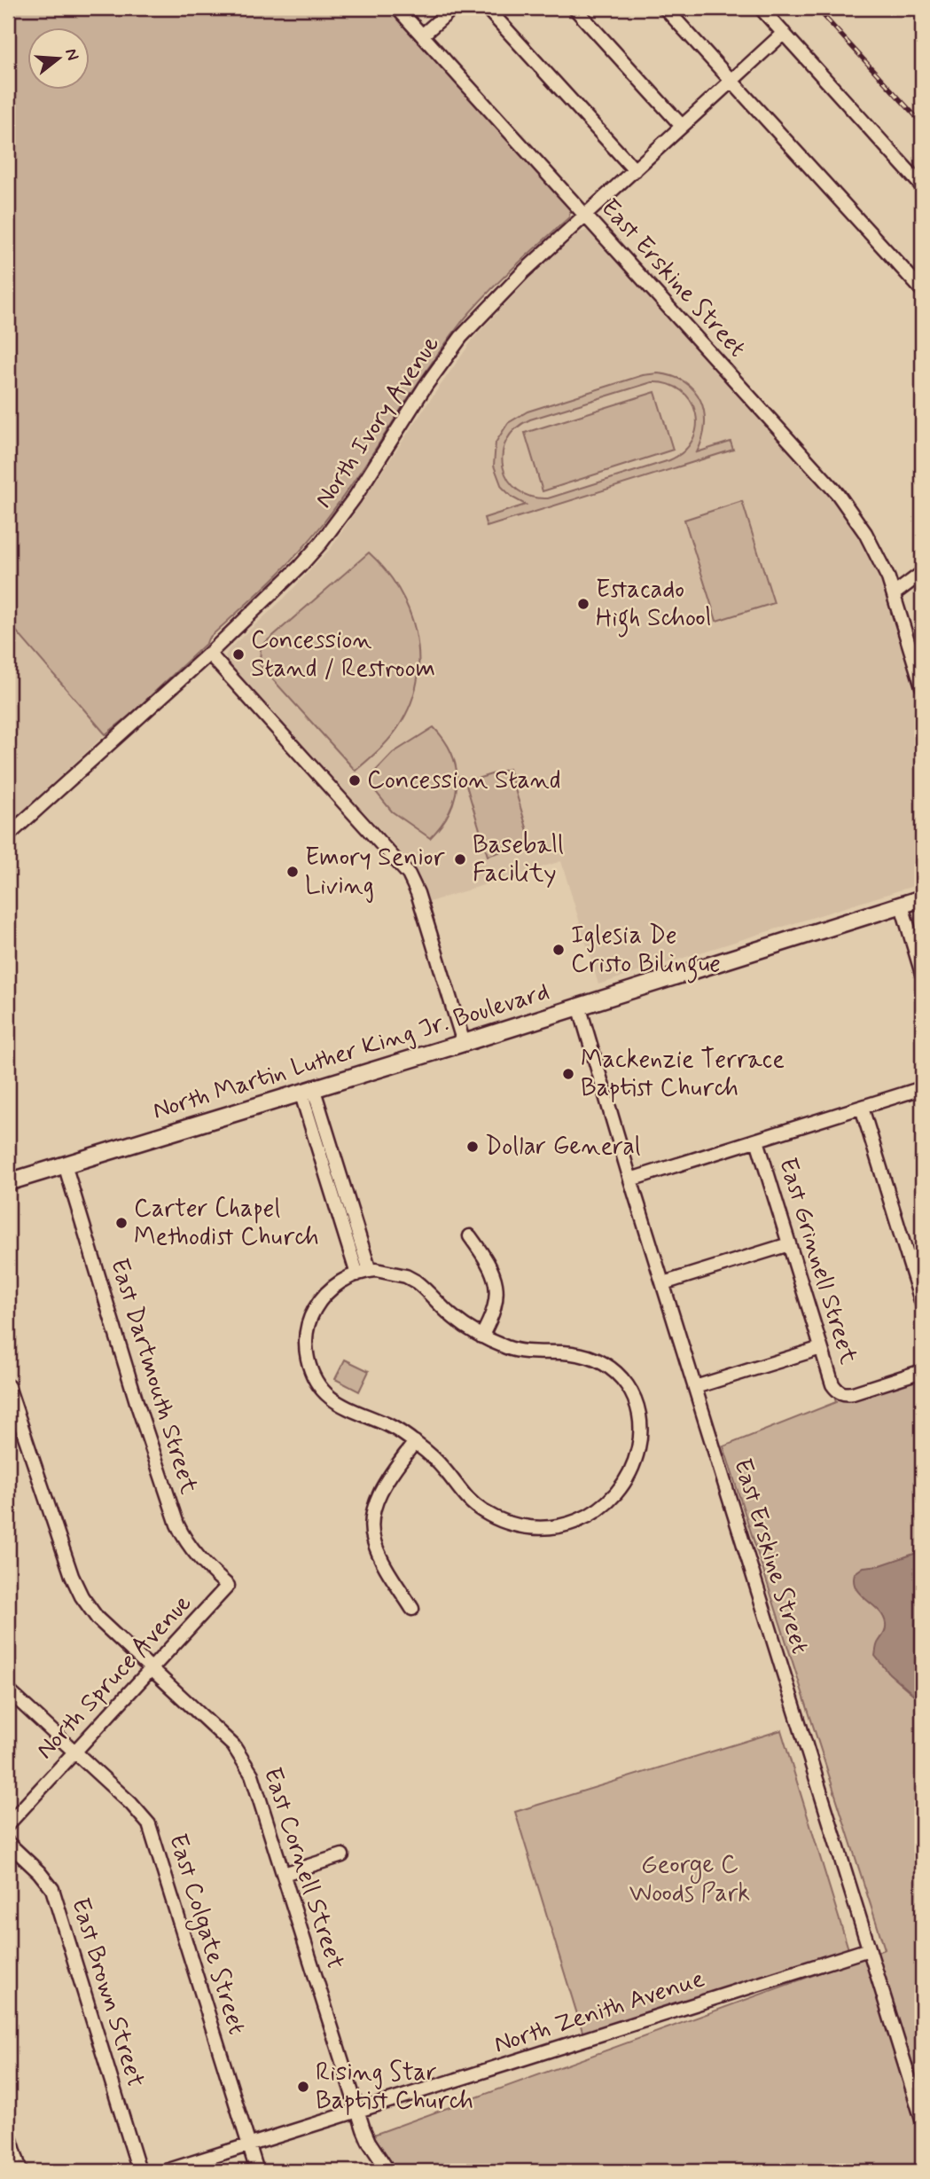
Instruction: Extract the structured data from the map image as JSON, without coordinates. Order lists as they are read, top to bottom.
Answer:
{
  "streets": {
    "main road": ["North Martin Luther King Jr. Boulevard"],
    "street": [
      "East Erskine Street",
      "North Ivory Avenue",
      "East Grinnell Street",
      "East Dartmouth Street",
      "North Spruce Avenue",
      "East Cornell Street",
      "East Colgate Street",
      "East Brown Street",
      "North Zenith Avenue"
    ]
  },
  "crossings": [
    ["East Erskine Street", "North Ivory Avenue"],
    ["East Erskine Street", "North Martin Luther King Jr. Boulevard"],
    ["East Erskine Street", "North Zenith Avenue"],
    ["North Martin Luther King Jr. Boulevard", "East Dartmouth Street"],
    ["East Dartmouth Street", "North Spruce Avenue"],
    ["North Spruce Avenue", "East Cornell Street"],
    ["North Spruce Avenue", "East Colgate Street"],
    ["East Cornell Street", "North Zenith Avenue"],
    ["East Colgate Street", "North Zenith Avenue"]
  ],
  "parks": ["George C Woods Park"],
  "places": [
    "Estacado High School",
    "Concession Stand / Restroom",
    "Concession Stand",
    "Baseball Facility",
    "Emory Senior Living",
    "Iglesia De Cristo Bilingue",
    "Mackenzie Terrace Baptist Church",
    "Dollar General",
    "Carter Chapel Methodist Church",
    "Rising Star Baptist Church"
  ],
  "north": "right"
}
